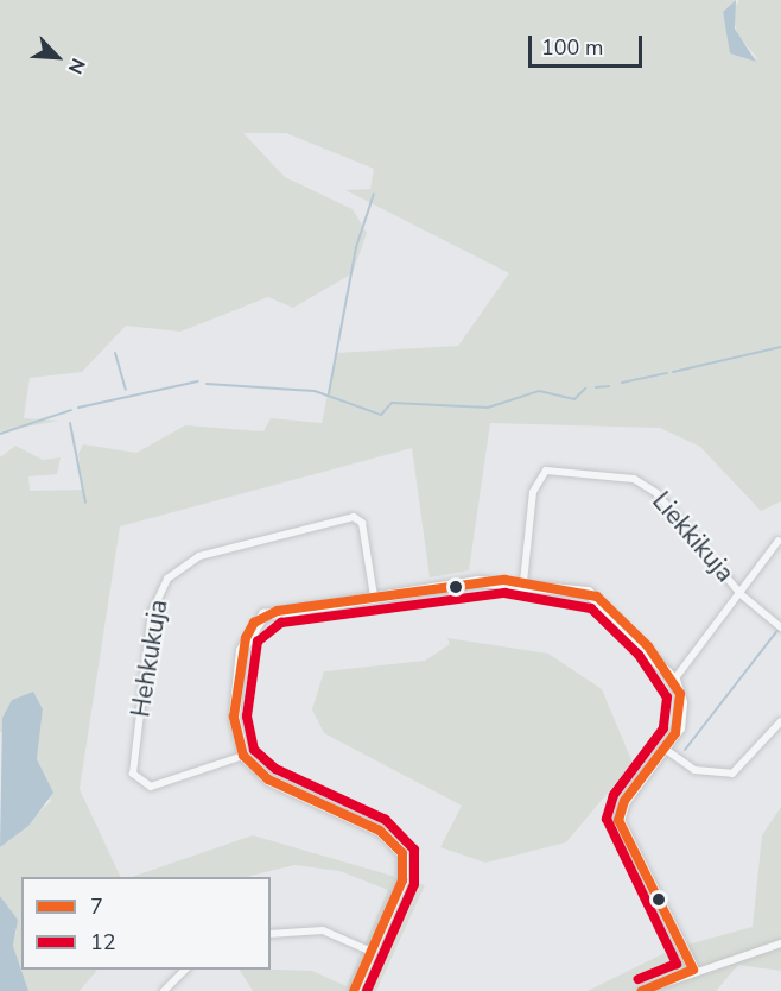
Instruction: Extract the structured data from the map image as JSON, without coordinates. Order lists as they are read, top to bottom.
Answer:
{
  "streets": {
    "street": ["Liekkikuja", "Hehkukuja"]
  },
  "lines": ["transit line 7", "transit line 12"],
  "legend": ["7", "12"],
  "scale_bar": "100 m",
  "north": "bottom right"
}
